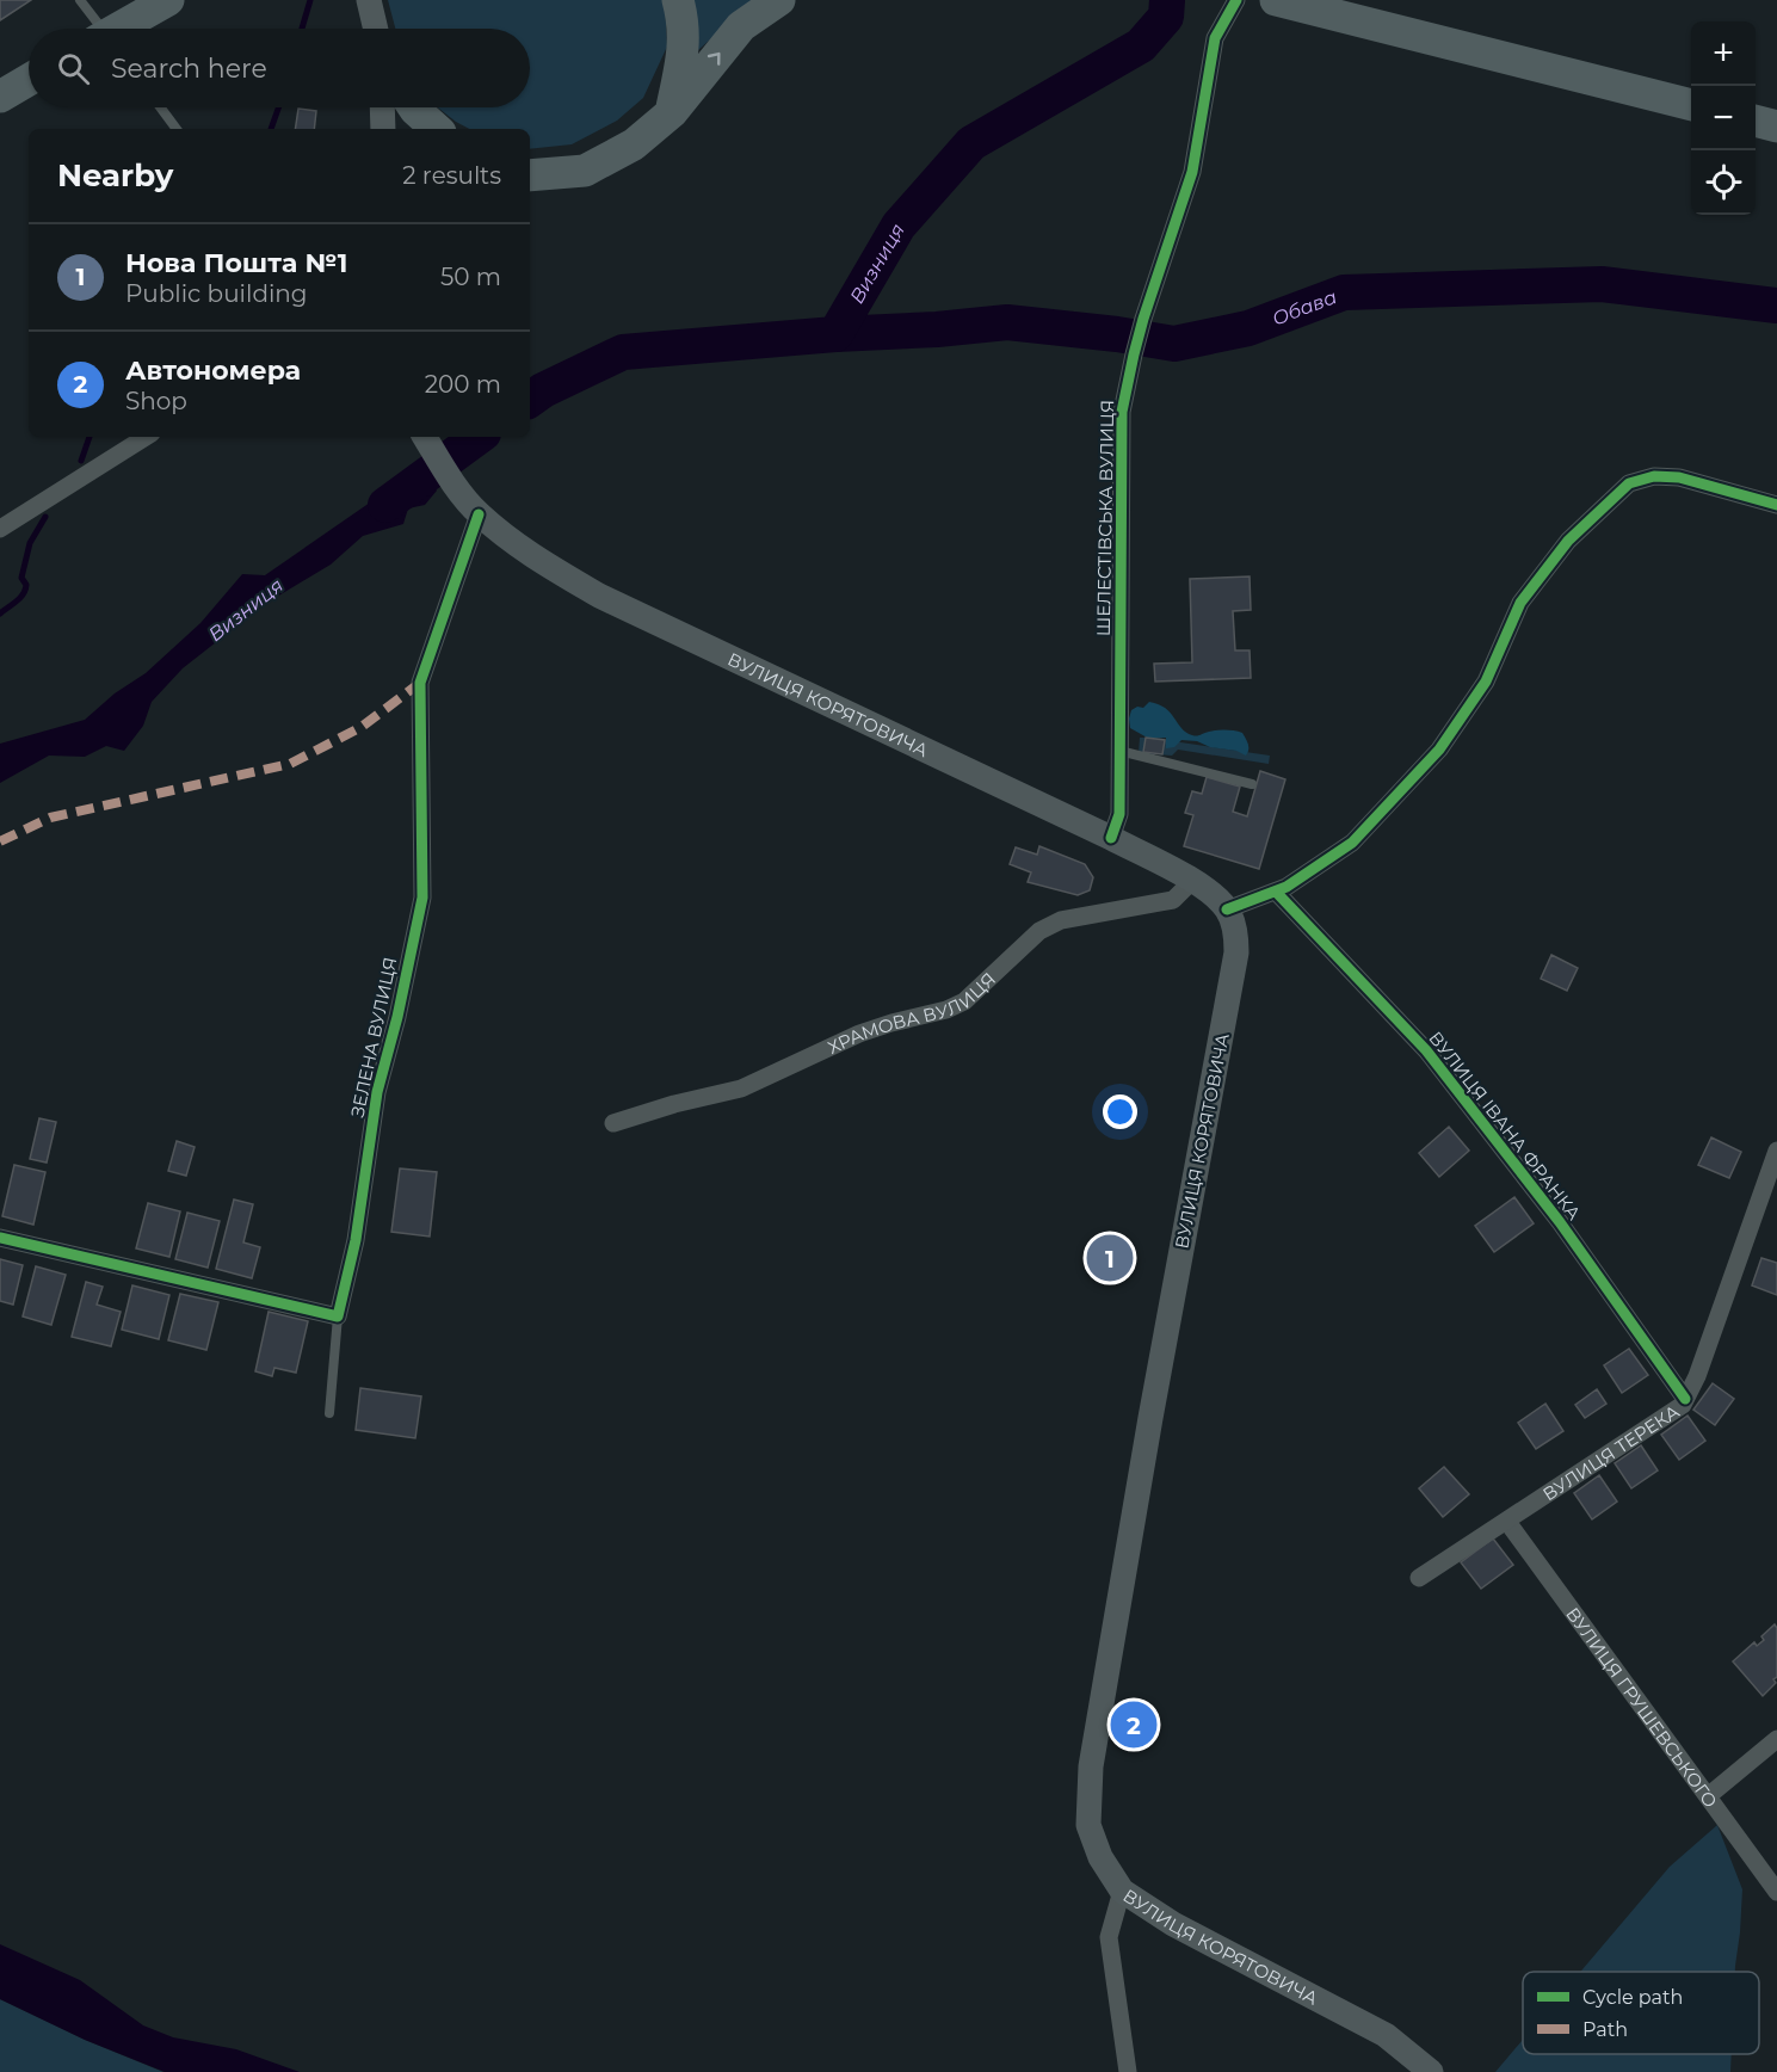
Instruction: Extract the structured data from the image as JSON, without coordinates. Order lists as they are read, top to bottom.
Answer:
{
  "streets": {
    "main road": ["ВУЛИЦЯ КОРЯТОВИЧА"],
    "street": [
      "ШЕЛЕСТІВСЬКА ВУЛИЦЯ",
      "ХРАМОВА ВУЛИЦЯ",
      "ЗЕЛЕНА ВУЛИЦЯ",
      "ВУЛИЦЯ ІВАНА ФРАНКА",
      "ВУЛИЦЯ ТЕРЕКА",
      "ВУЛИЦЯ ГРУШЕВСЬКОГО"
    ]
  },
  "crossings": [
    ["ШЕЛЕСТІВСЬКА ВУЛИЦЯ", "ВУЛИЦЯ КОРЯТОВИЧА"],
    ["ВУЛИЦЯ КОРЯТОВИЧА", "ХРАМОВА ВУЛИЦЯ"],
    ["ВУЛИЦЯ КОРЯТОВИЧА", "ЗЕЛЕНА ВУЛИЦЯ"],
    ["ВУЛИЦЯ ІВАНА ФРАНКА", "ВУЛИЦЯ ТЕРЕКА"],
    ["ВУЛИЦЯ ТЕРЕКА", "ВУЛИЦЯ ГРУШЕВСЬКОГО"]
  ],
  "water": ["Визниця", "Обава"],
  "legend": ["Cycle path", "Path"],
  "page": {
    "map_buttons": ["+", "−"],
    "search": "Search here",
    "heading": ["Nearby", "2 results"],
    "list": [
      {
        "mark": "1",
        "name": "Нова Пошта №1",
        "note": "Public building",
        "value": "50 m"
      },
      {
        "mark": "2",
        "name": "Автономера",
        "note": "Shop",
        "value": "200 m"
      }
    ],
    "pins": ["1", "2"]
  }
}
